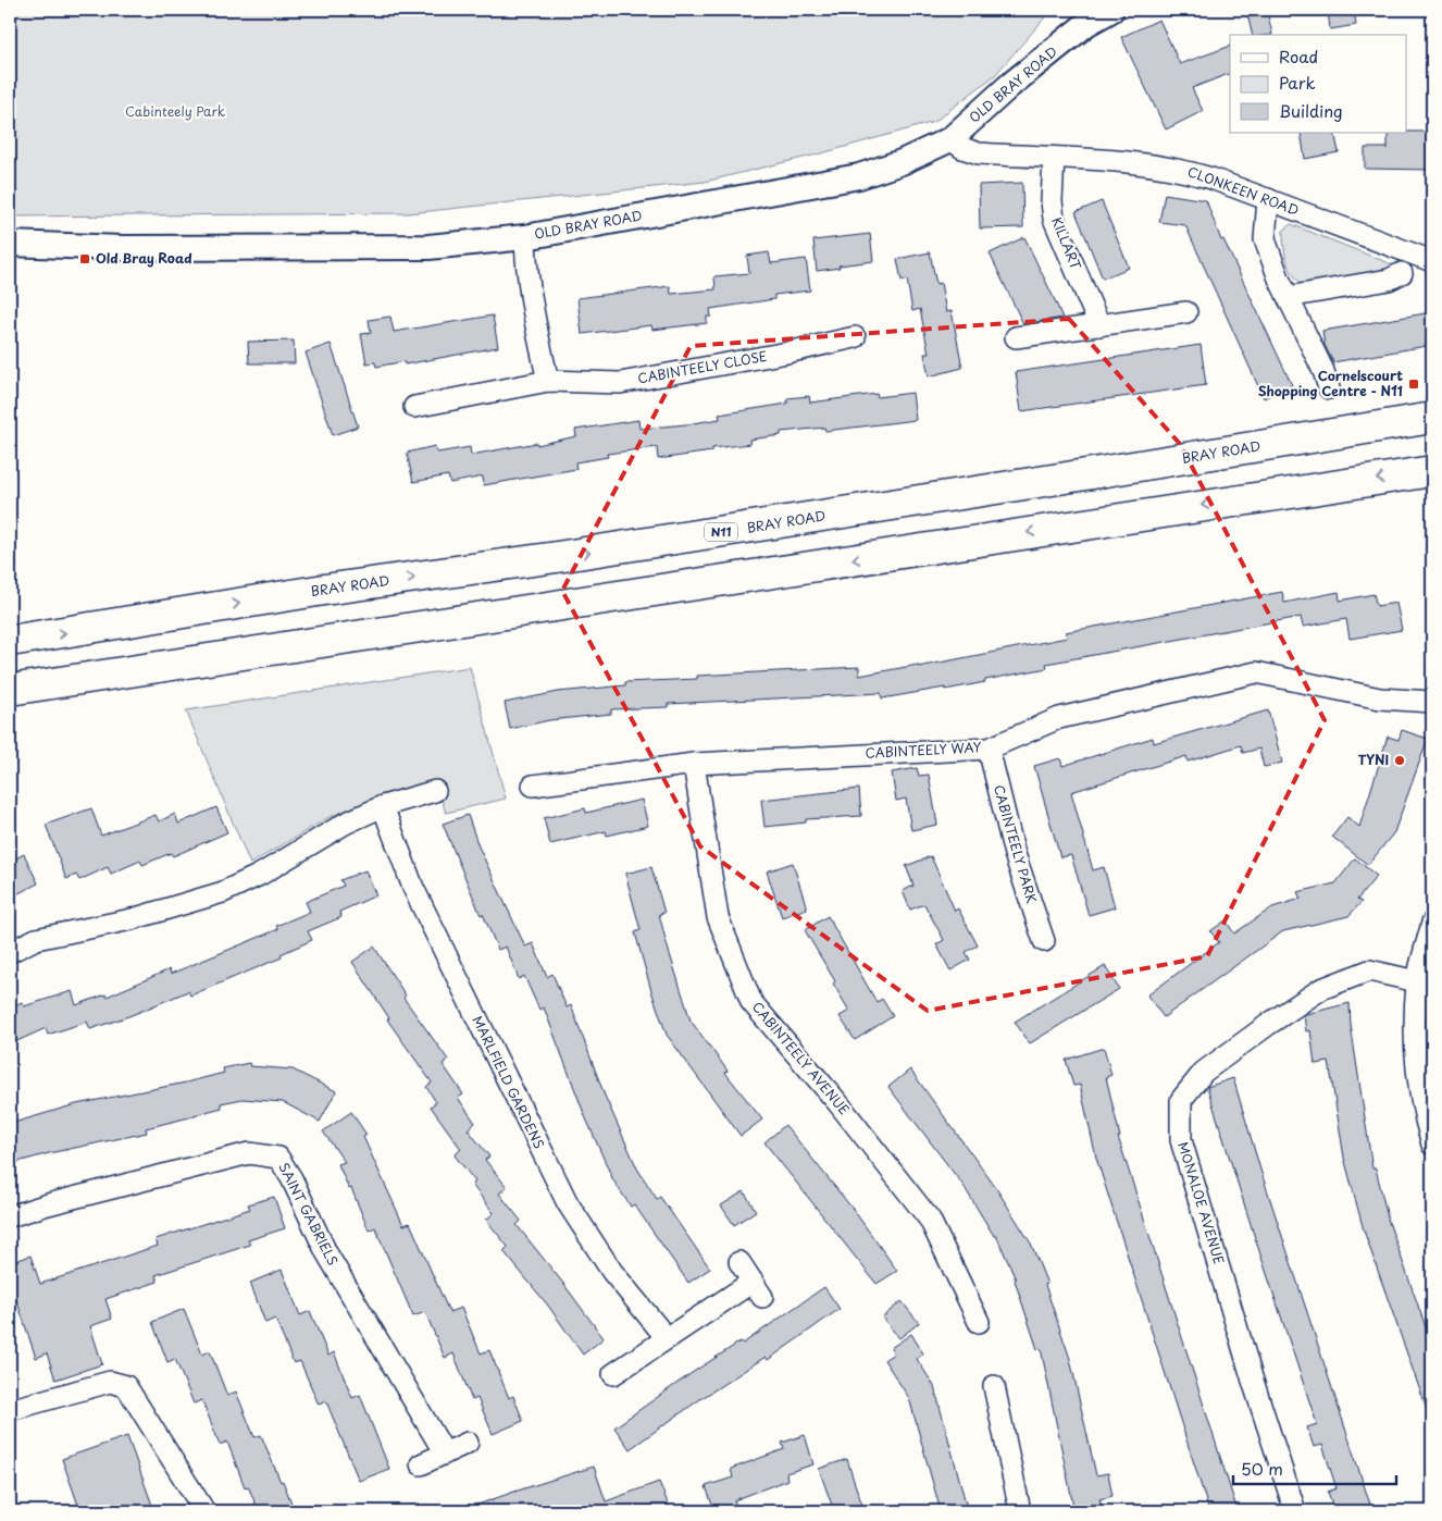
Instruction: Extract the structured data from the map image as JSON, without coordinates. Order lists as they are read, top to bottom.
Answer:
{
  "streets": {
    "highway": ["BRAY ROAD", "N11"],
    "street": [
      "OLD BRAY ROAD",
      "CLONKEEN ROAD",
      "KILLART",
      "CABINTEELY CLOSE",
      "CABINTEELY WAY",
      "CABINTEELY PARK",
      "CABINTEELY AVENUE",
      "MARLFIELD GARDENS",
      "MONALOE AVENUE",
      "SAINT GABRIELS"
    ]
  },
  "crossings": [
    ["OLD BRAY ROAD", "CLONKEEN ROAD"],
    ["CLONKEEN ROAD", "KILLART"],
    ["CABINTEELY WAY", "CABINTEELY PARK"],
    ["CABINTEELY WAY", "CABINTEELY AVENUE"]
  ],
  "parks": ["Cabinteely Park"],
  "places": {
    "transit": ["Old Bray Road", "Cornelscourt Shopping Centre - N11"],
    "other": ["TYNI"]
  },
  "legend": ["Road", "Park", "Building"],
  "scale_bar": "50 m"
}
